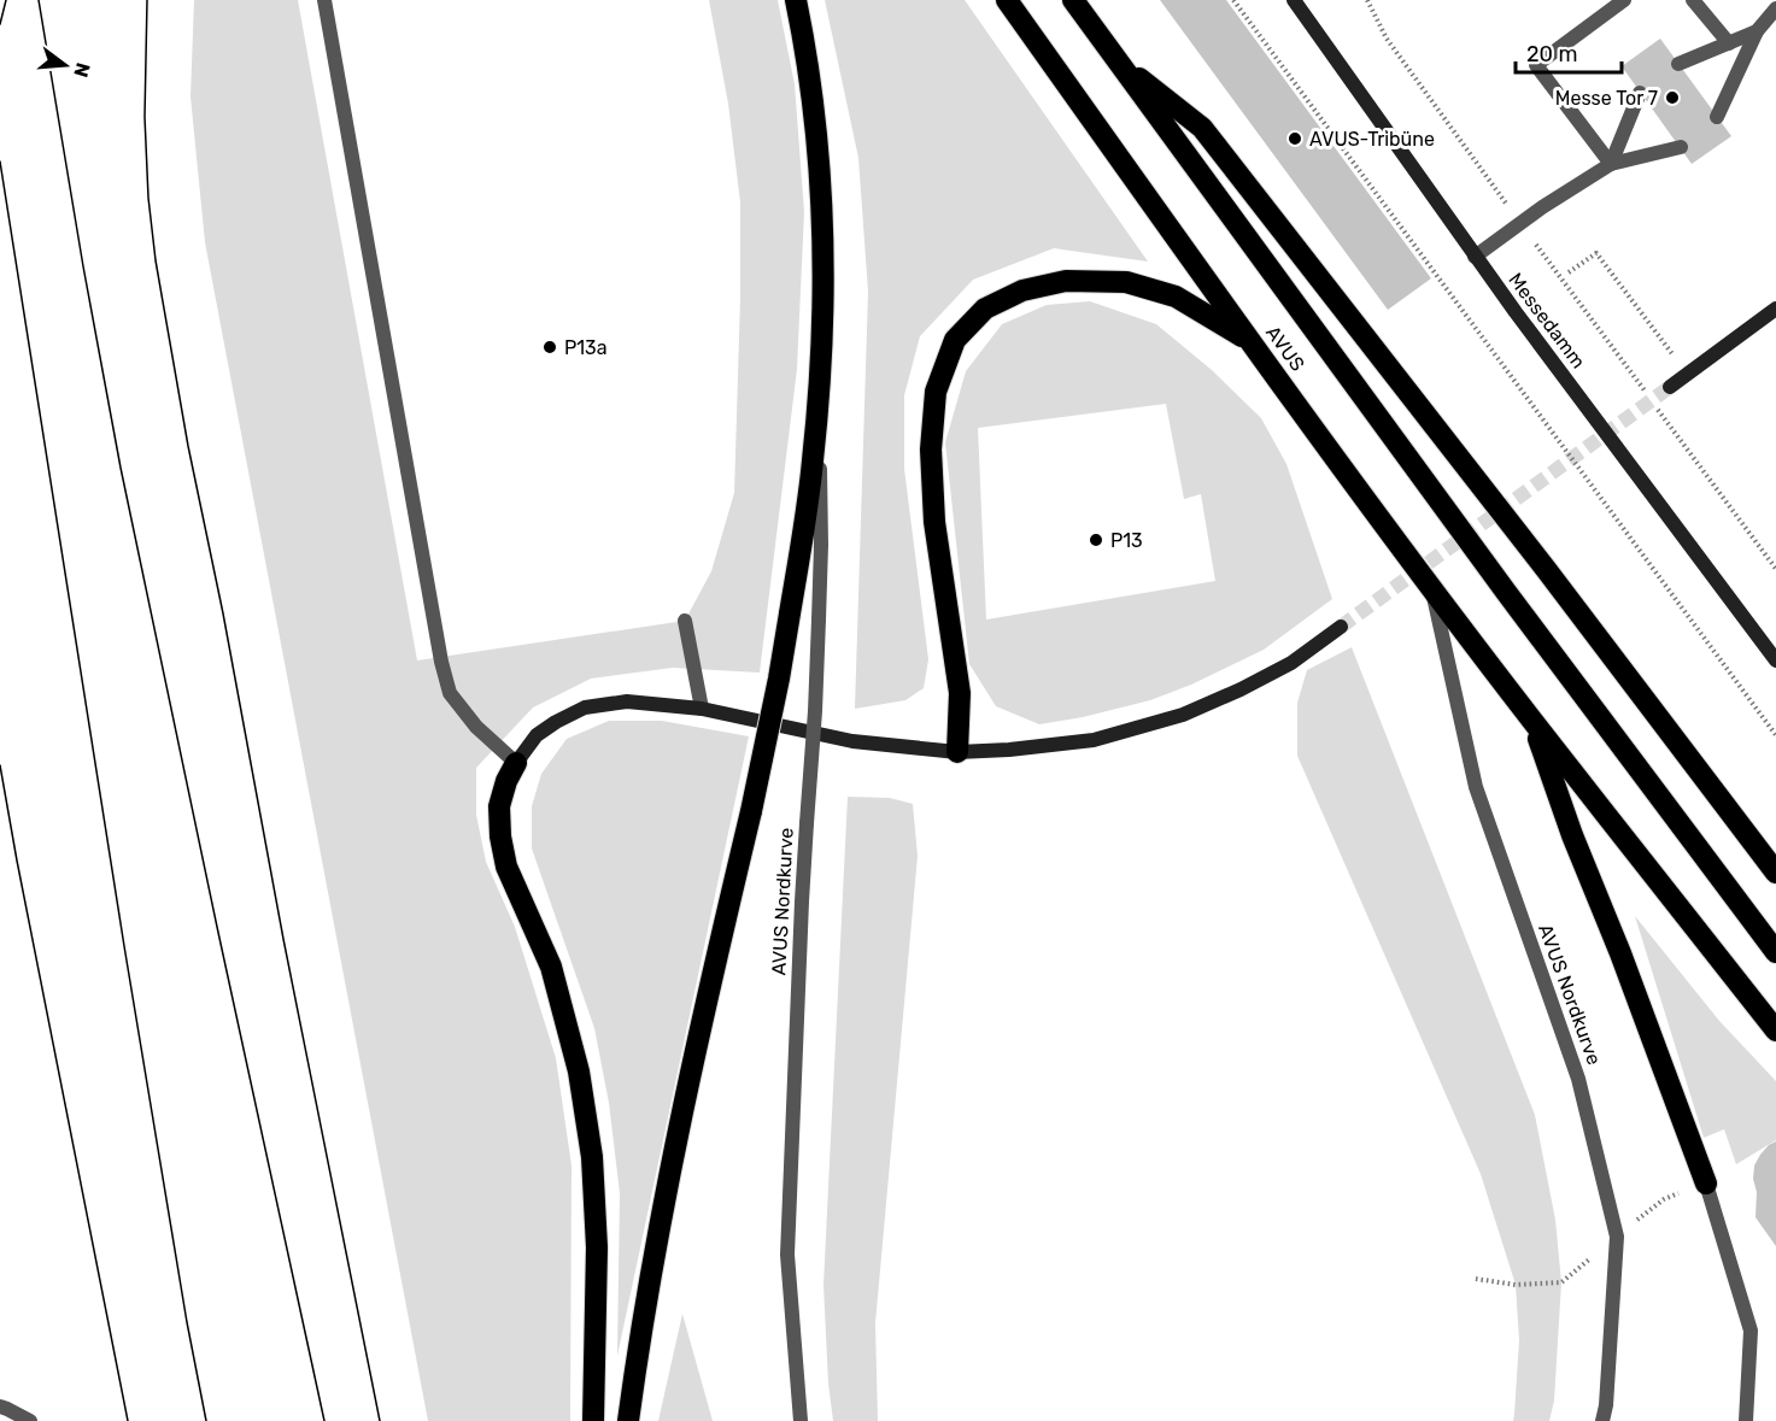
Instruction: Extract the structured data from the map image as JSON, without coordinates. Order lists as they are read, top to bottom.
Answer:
{
  "streets": {
    "highway": ["AVUS"],
    "main road": ["Messedamm"],
    "lane": ["AVUS Nordkurve"]
  },
  "crossings": [
    ["AVUS", "AVUS Nordkurve"]
  ],
  "places": [
    "Messe Tor 7",
    "AVUS-Tribüne",
    "P13a",
    "P13"
  ],
  "scale_bar": "20 m",
  "north": "right"
}
